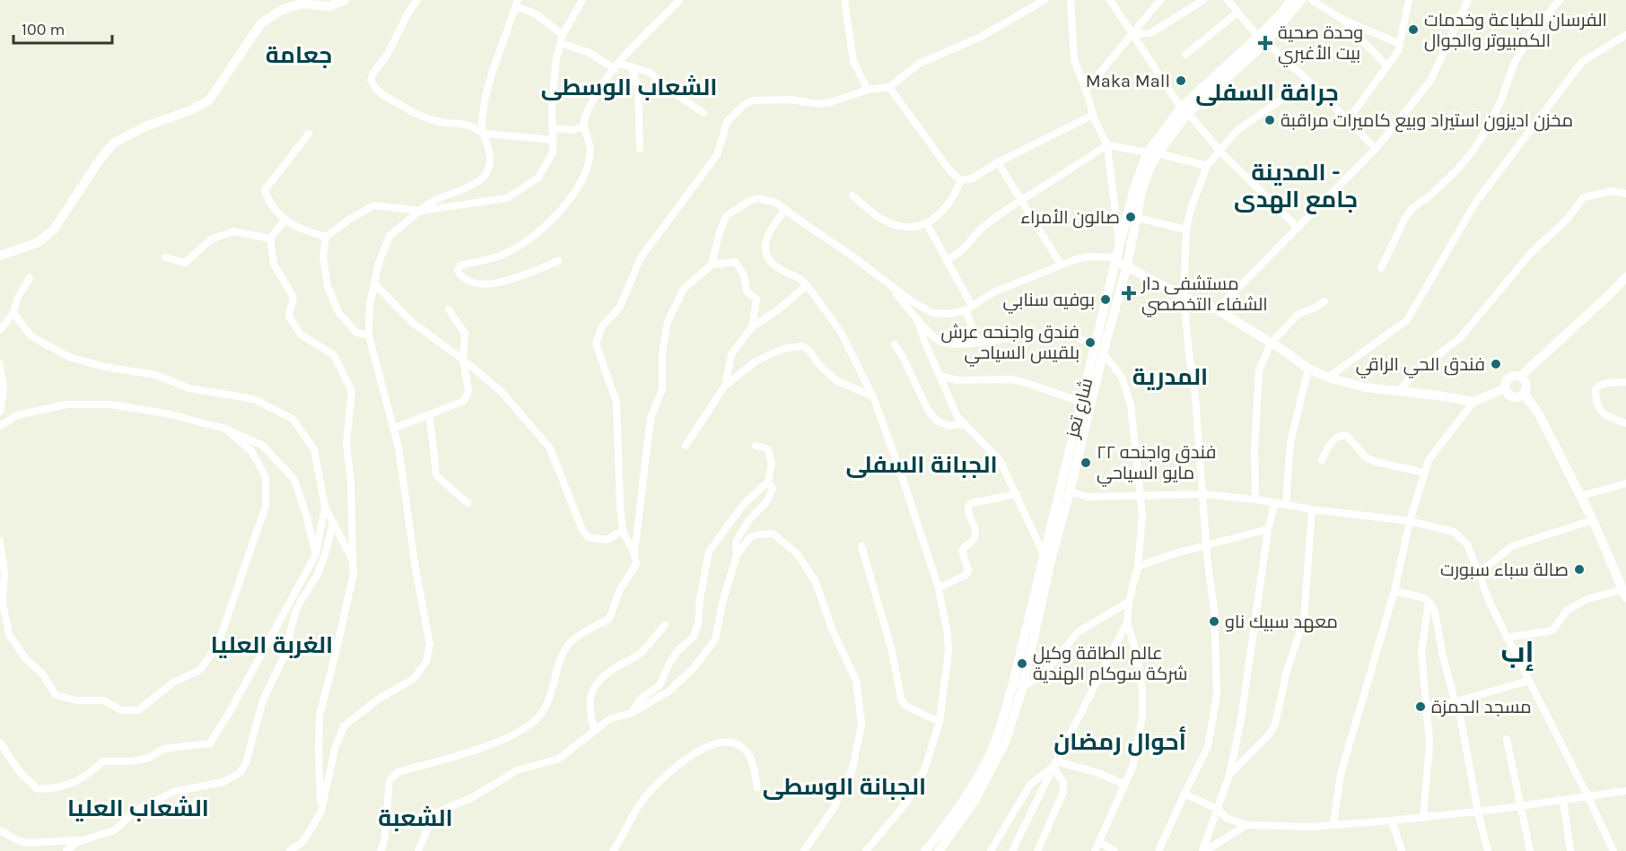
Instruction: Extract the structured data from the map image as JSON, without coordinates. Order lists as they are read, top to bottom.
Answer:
{
  "streets": {
    "main road": ["شارع تعز"]
  },
  "districts": [
    "جعامة",
    "الشعاب الوسطى",
    "جرافة السفلى",
    "المدينة - جامع الهدى",
    "المدرية",
    "الجبانة السفلى",
    "الغربة العليا",
    "إب",
    "أحوال رمضان",
    "الجبانة الوسطى",
    "الشعاب العليا",
    "الشعبة"
  ],
  "places": {
    "other": [
      "الفرسان للطباعة وخدمات الكمبيوتر والجوال",
      "Maka Mall",
      "مخزن اديزون استيراد وبيع كاميرات مراقبة",
      "صالون الأمراء",
      "بوفيه سنابي",
      "فندق واجنحه عرش بلقيس السياحي",
      "فندق الحي الراقي",
      "فندق واجنحه ٢٢ مايو السياحي",
      "صالة سباء سبورت",
      "معهد سبيك ناو",
      "عالم الطاقة وكيل شركة سوكام الهندية",
      "مسجد الحمزة"
    ],
    "health": ["وحدة صحية بيت الأغبري", "مستشفى دار الشفاء التخصصي"]
  },
  "scale_bar": "100 m"
}
